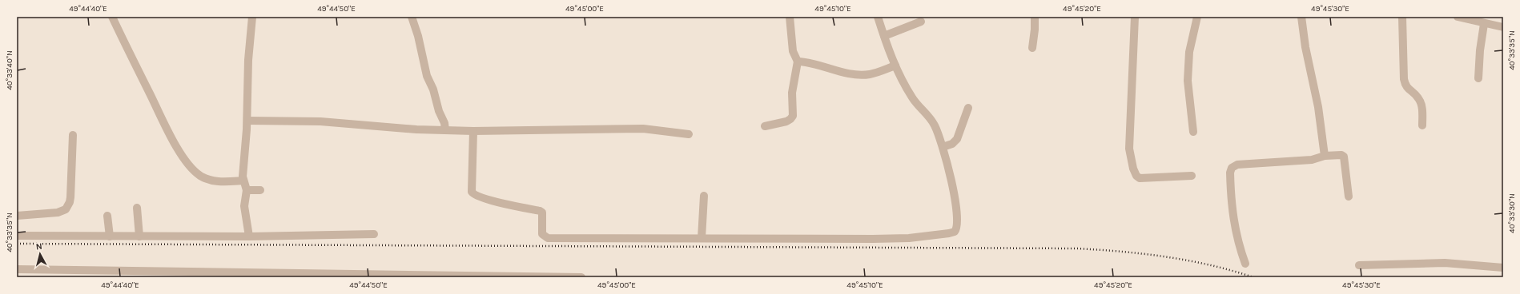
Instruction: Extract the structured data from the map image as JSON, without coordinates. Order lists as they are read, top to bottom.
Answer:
{
  "north": "top",
  "coordinates": [
    "49°44'40\"E",
    "49°44'50\"E",
    "49°45'00\"E",
    "49°45'10\"E",
    "49°45'20\"E",
    "49°45'30\"E",
    "40°33'35\"N",
    "40°33'40\"N",
    "40°33'30\"N"
  ]
}
